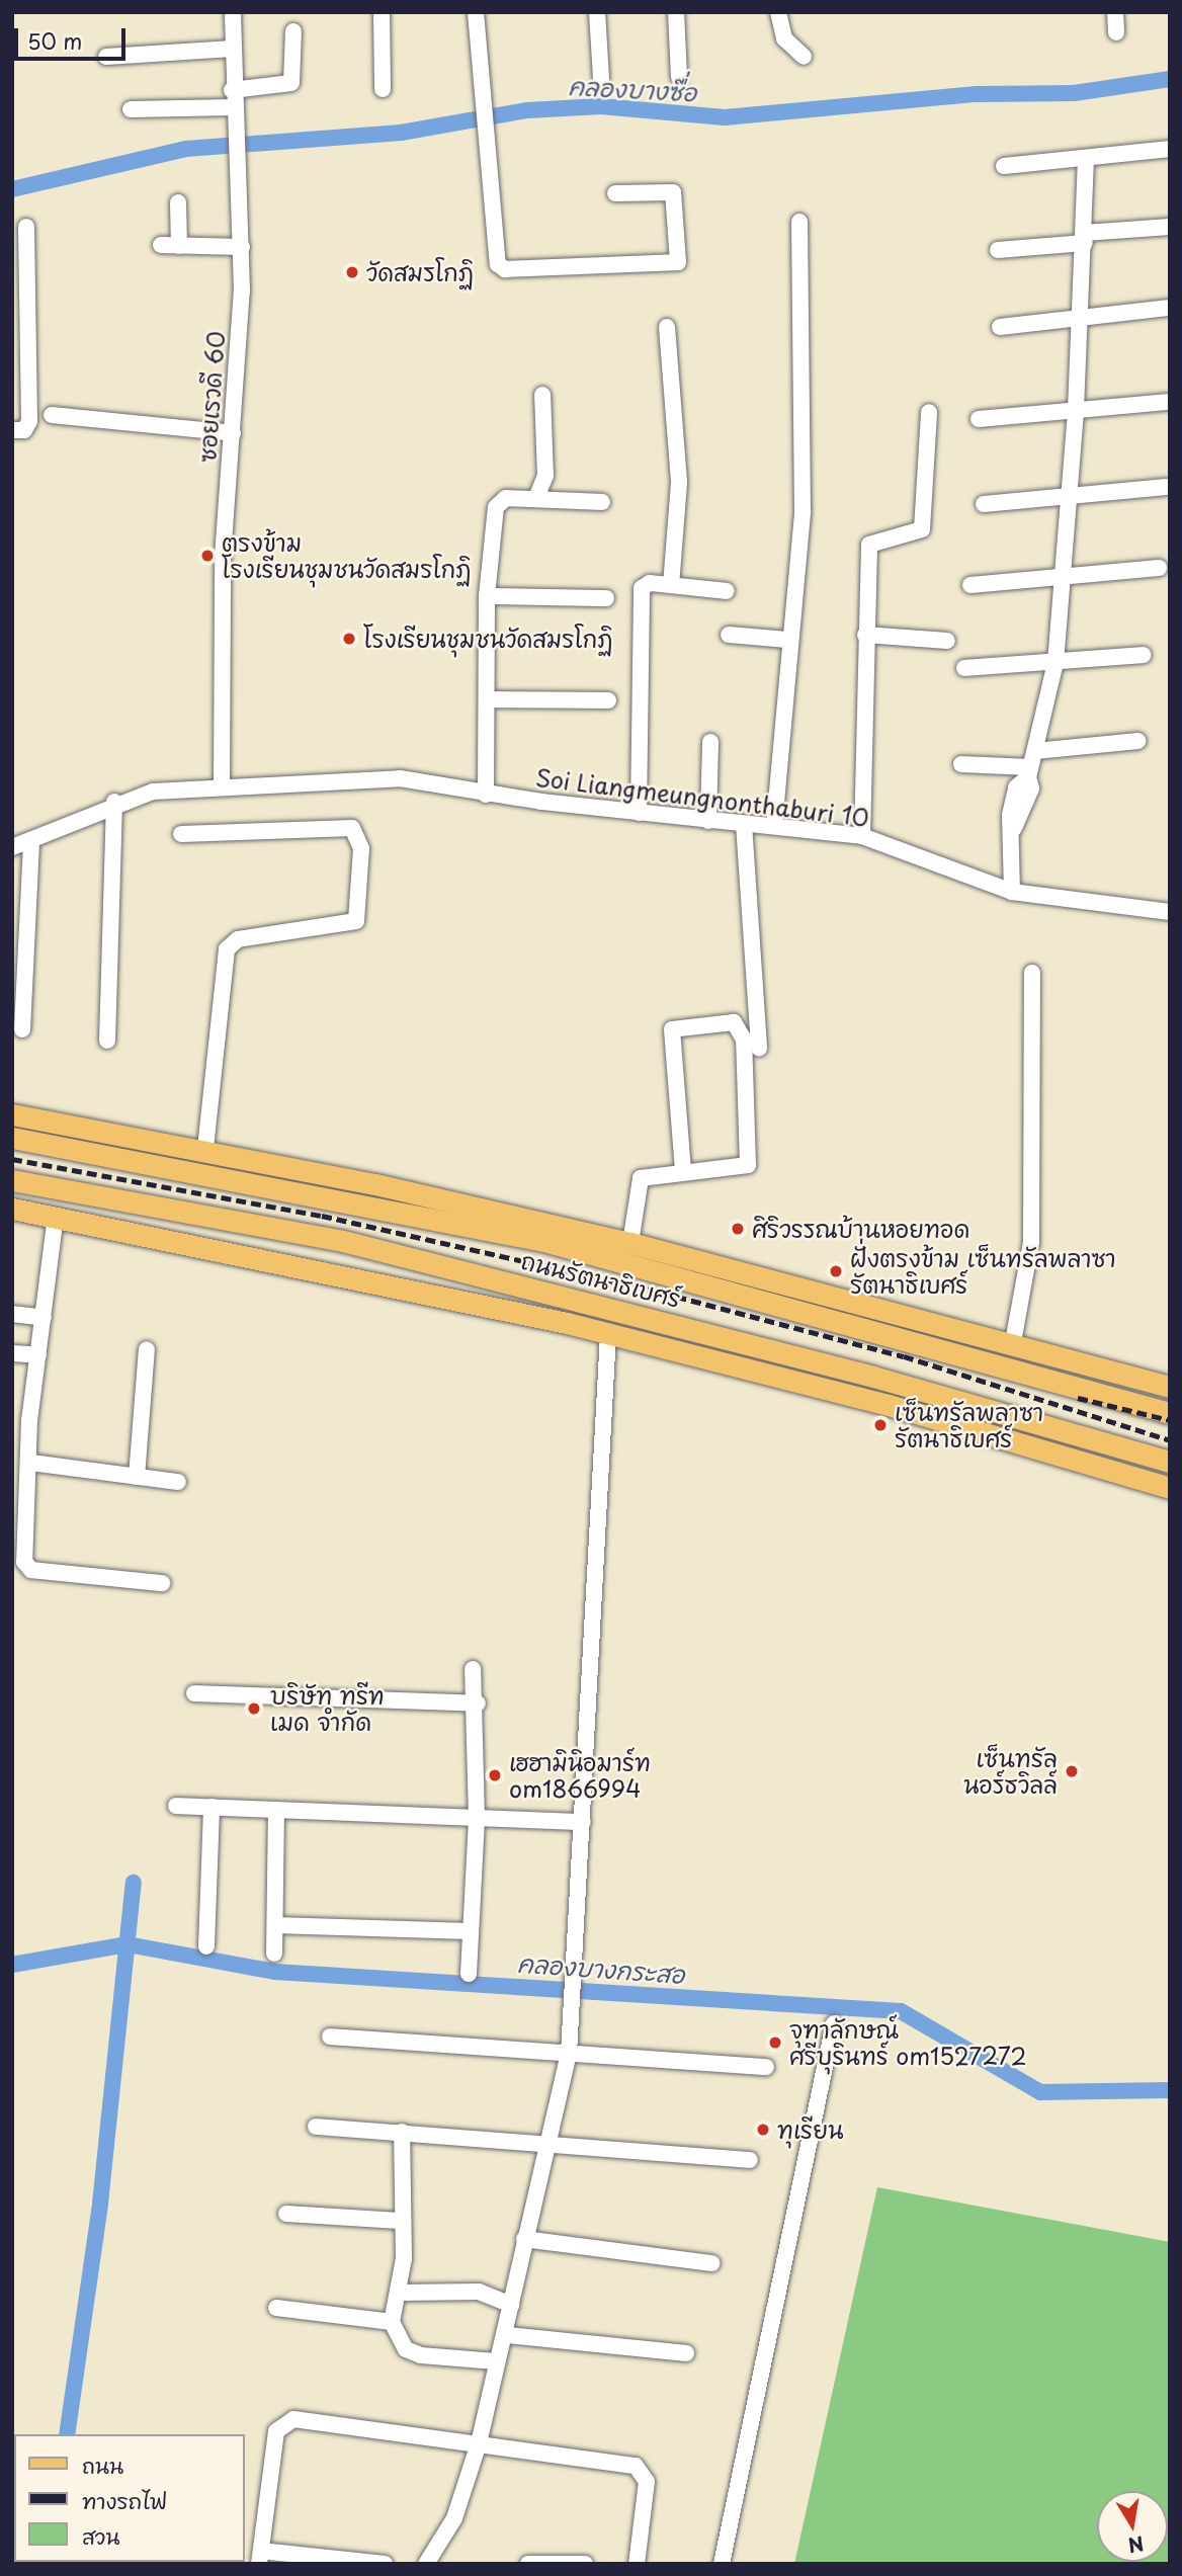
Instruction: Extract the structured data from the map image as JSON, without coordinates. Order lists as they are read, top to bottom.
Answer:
{
  "streets": {
    "main road": ["ถนนรัตนาธิเบศร์"],
    "street": ["ซอยเรวดี 60", "Soi Liangmeungnonthaburi 10"]
  },
  "crossings": [
    ["ซอยเรวดี 60", "Soi Liangmeungnonthaburi 10"]
  ],
  "water": ["คลองบางซื่อ", "คลองบางกระสอ"],
  "places": [
    "วัดสมรโกฏิ",
    "ตรงข้าม โรงเรียนชุมชนวัดสมรโกฏิ",
    "โรงเรียนชุมชนวัดสมรโกฏิ",
    "ศิริวรรณบ้านหอยทอด",
    "ฝั่งตรงข้าม เซ็นทรัลพลาซา รัตนาธิเบศร์",
    "เซ็นทรัลพลาซา รัตนาธิเบศร์",
    "บริษัท ทรีท เมด จำกัด",
    "เซ็นทรัล นอร์ธวิลล์",
    "เฮฮามินิอมาร์ท om1866994",
    "จุฑาลักษณ์ ศรีบุรินทร์ om1527272",
    "ทุเรียน"
  ],
  "legend": ["ถนน", "ทางรถไฟ", "สวน"],
  "scale_bar": "50 m",
  "north": "bottom"
}
